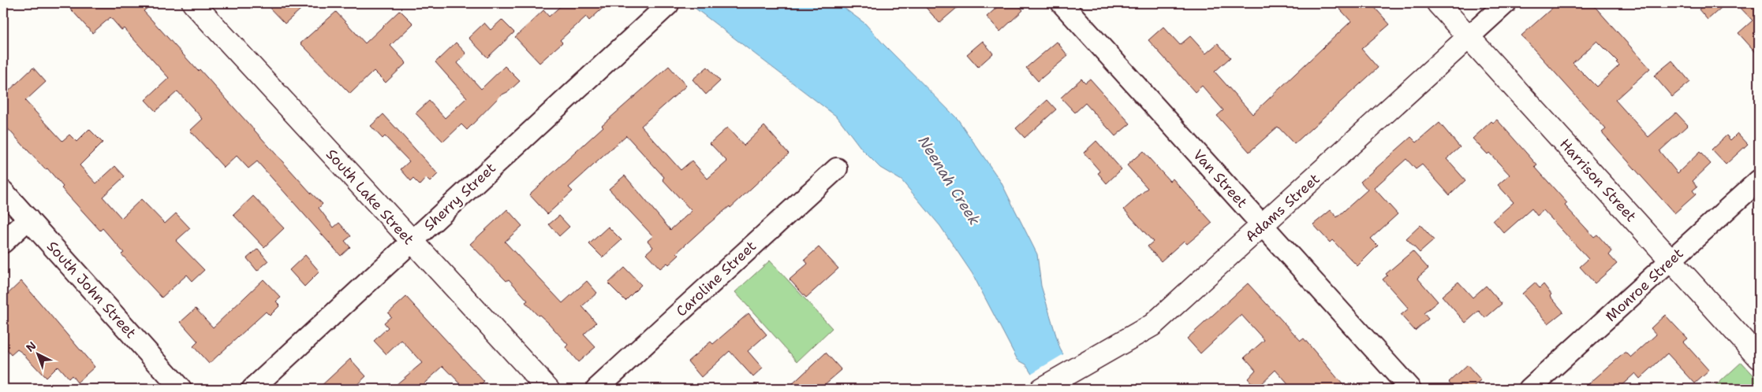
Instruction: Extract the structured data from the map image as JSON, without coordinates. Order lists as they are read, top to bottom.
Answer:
{
  "streets": {
    "street": [
      "Van Street",
      "Harrison Street",
      "South Lake Street",
      "Sherry Street",
      "Adams Street",
      "Caroline Street",
      "Monroe Street",
      "South John Street"
    ]
  },
  "crossings": [
    ["Van Street", "Adams Street"],
    ["Harrison Street", "Adams Street"],
    ["Harrison Street", "Monroe Street"],
    ["South Lake Street", "Sherry Street"]
  ],
  "water": ["Neenah Creek"],
  "north": "top left"
}
